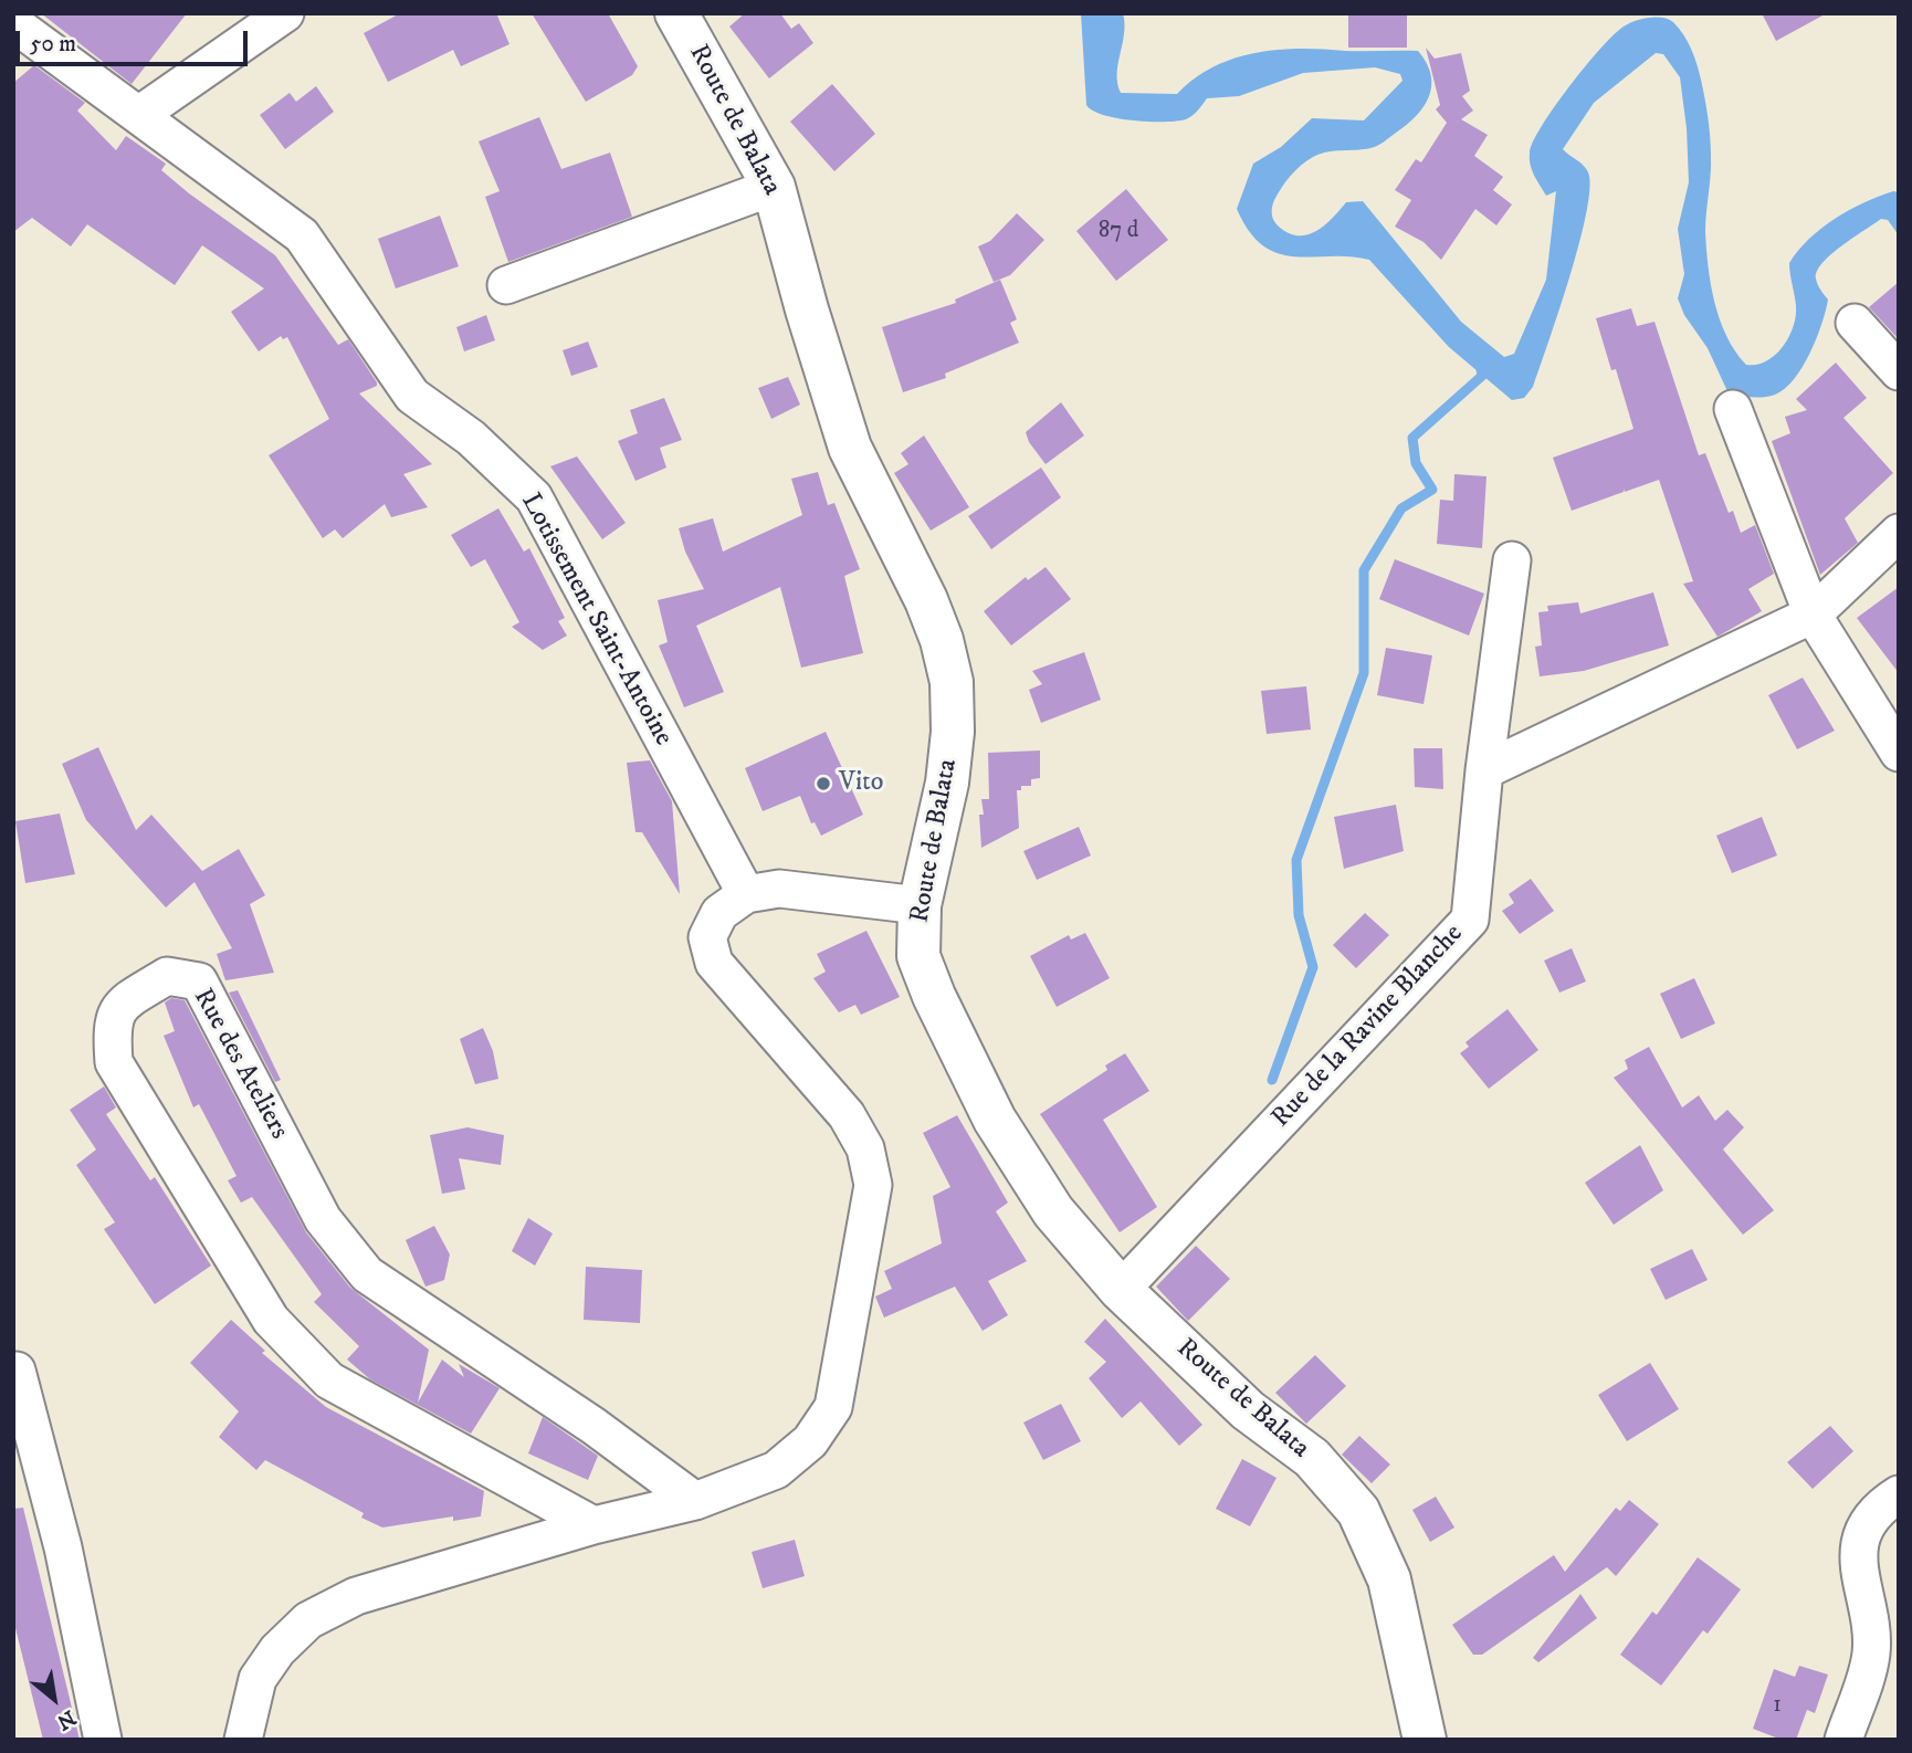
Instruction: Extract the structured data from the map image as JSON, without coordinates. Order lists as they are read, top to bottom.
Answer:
{
  "streets": {
    "main road": ["Route de Balata"],
    "street": ["Lotissement Saint-Antoine", "Rue de la Ravine Blanche", "Rue des Ateliers"]
  },
  "crossings": [
    ["Route de Balata", "Rue de la Ravine Blanche"]
  ],
  "places": ["Vito"],
  "house_numbers": ["87 d", "1"],
  "scale_bar": "50 m",
  "north": "bottom right"
}
